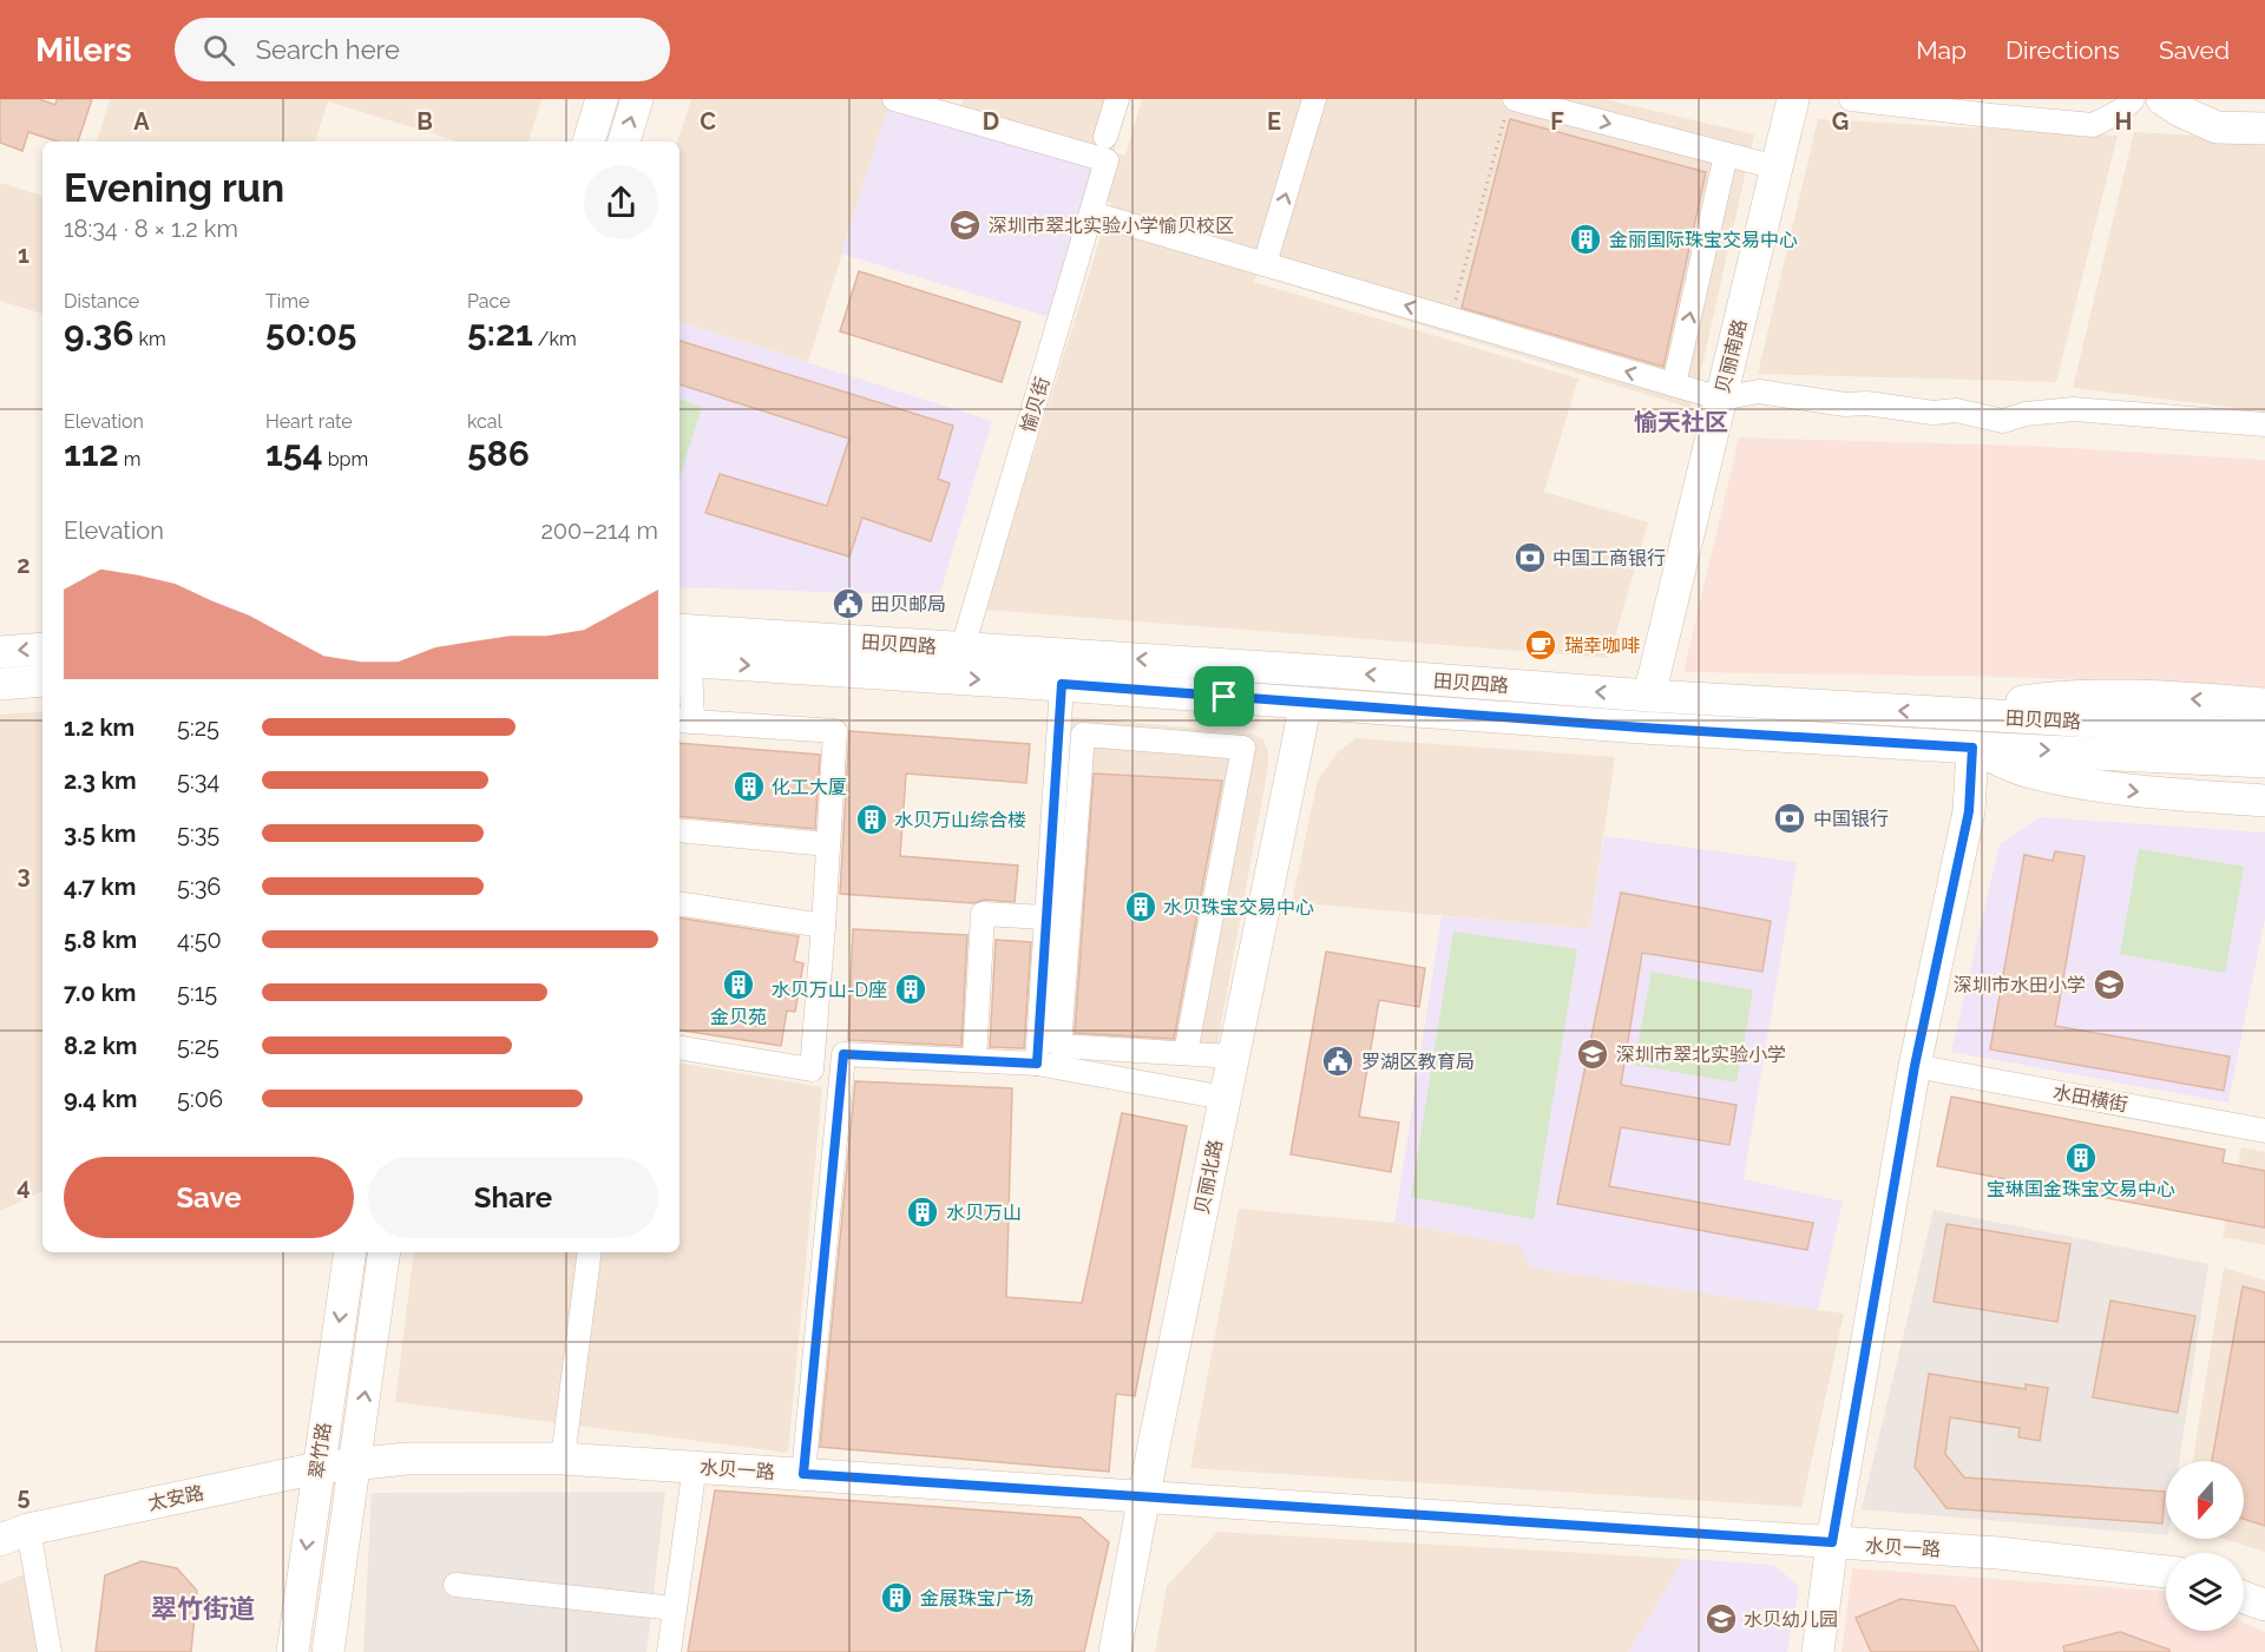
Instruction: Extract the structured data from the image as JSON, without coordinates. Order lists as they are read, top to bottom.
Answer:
{
  "streets": {
    "street": [
      "贝丽南路",
      "愉贝街",
      "田贝四路",
      "水田横街",
      "贝丽北路",
      "翠竹路",
      "水贝一路",
      "太安路"
    ]
  },
  "crossings": [
    ["贝丽南路", "田贝四路"],
    ["愉贝街", "田贝四路"],
    ["田贝四路", "贝丽北路"],
    ["贝丽北路", "水贝一路"],
    ["翠竹路", "水贝一路"],
    ["翠竹路", "太安路"],
    ["水贝一路", "太安路"]
  ],
  "districts": ["愉天社区", "翠竹街道"],
  "places": {
    "school or university": [
      "深圳市翠北实验小学愉贝校区",
      "深圳市水田小学",
      "深圳市翠北实验小学",
      "水贝幼儿园"
    ],
    "building": [
      "金丽国际珠宝交易中心",
      "化工大厦",
      "水贝万山综合楼",
      "水贝珠宝交易中心",
      "金贝苑",
      "水贝万山-D座",
      "宝琳国金珠宝文易中心",
      "水贝万山",
      "金展珠宝广场"
    ],
    "bank": ["中国工商银行", "中国银行"],
    "public building": ["田贝邮局", "罗湖区教育局"],
    "cafe": ["瑞幸咖啡"]
  },
  "north": "bottom",
  "page": {
    "header": "Milers",
    "search": "Search here",
    "nav": ["Map", "Directions", "Saved"],
    "heading": ["Evening run", "18:34 · 8 × 1.2 km"],
    "stats": [
      ["Distance", "9.36 km"],
      ["Time", "50:05"],
      ["Pace", "5:21 /km"],
      ["Elevation", "112 m"],
      ["Heart rate", "154 bpm"],
      ["kcal", "586"]
    ],
    "chart": ["Elevation", "200–214 m"],
    "list": [
      {
        "name": "1.2 km",
        "note": "5:25"
      },
      {
        "name": "2.3 km",
        "note": "5:34"
      },
      {
        "name": "3.5 km",
        "note": "5:35"
      },
      {
        "name": "4.7 km",
        "note": "5:36"
      },
      {
        "name": "5.8 km",
        "note": "4:50"
      },
      {
        "name": "7.0 km",
        "note": "5:15"
      },
      {
        "name": "8.2 km",
        "note": "5:25"
      },
      {
        "name": "9.4 km",
        "note": "5:06"
      }
    ],
    "buttons": ["Save", "Share"]
  },
  "grid": {
    "columns": [
      "A",
      "B",
      "C",
      "D",
      "E",
      "F",
      "G",
      "H"
    ],
    "rows": [
      "1",
      "2",
      "3",
      "4",
      "5"
    ]
  }
}
